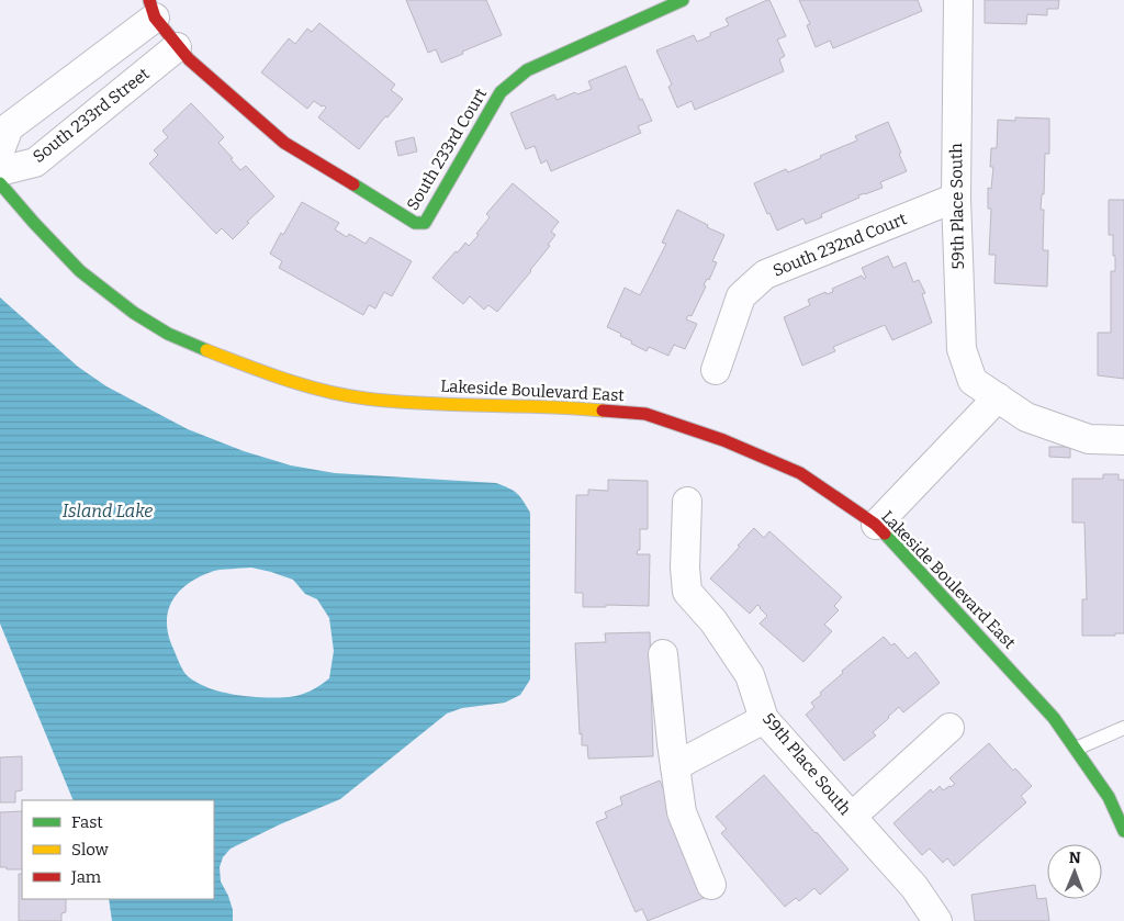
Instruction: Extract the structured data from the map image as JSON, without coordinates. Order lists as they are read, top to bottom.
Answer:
{
  "streets": {
    "street": [
      "South 233rd Street",
      "South 233rd Court",
      "59th Place South",
      "South 232nd Court",
      "Lakeside Boulevard East"
    ]
  },
  "crossings": [
    ["South 233rd Street", "South 233rd Court"],
    ["59th Place South", "South 232nd Court"]
  ],
  "water": ["Island Lake"],
  "legend": ["Fast", "Slow", "Jam"],
  "north": "top"
}
